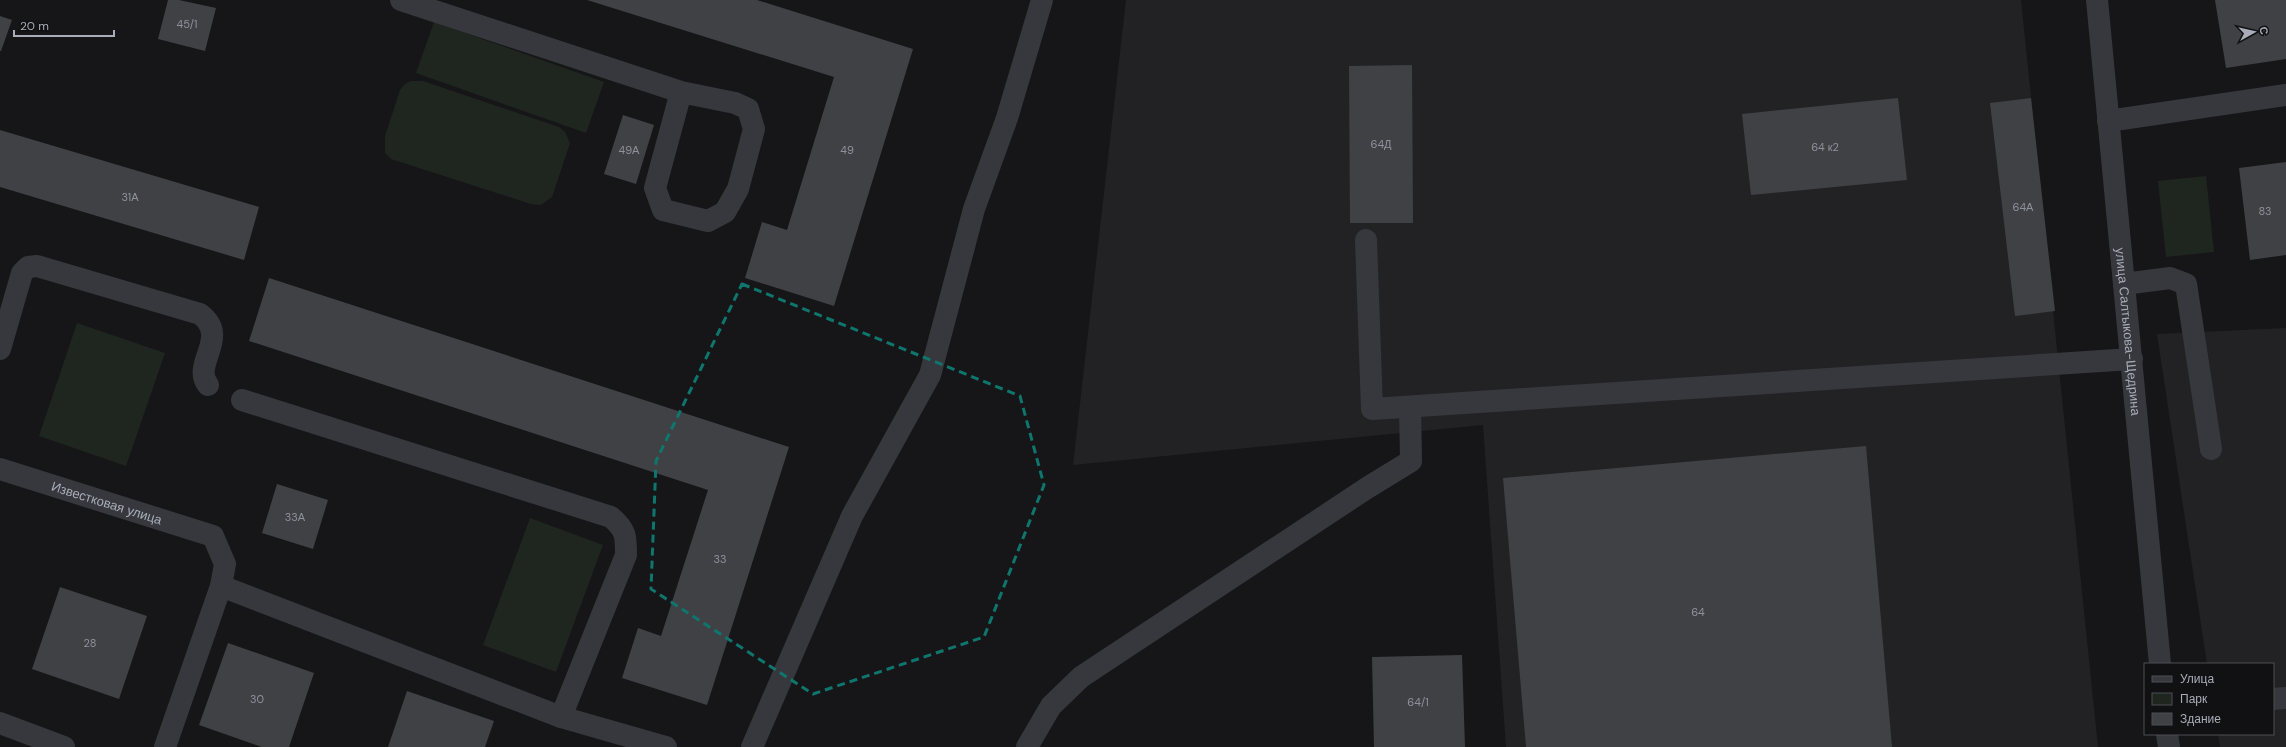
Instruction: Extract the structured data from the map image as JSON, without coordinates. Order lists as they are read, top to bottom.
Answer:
{
  "streets": {
    "street": ["улица Салтыкова-Щедрина", "Известковая улица"]
  },
  "house_numbers": [
    "45/1",
    "64Д",
    "64 к2",
    "49А",
    "49",
    "31А",
    "64А",
    "83",
    "33А",
    "33",
    "64",
    "28",
    "30",
    "64/1"
  ],
  "legend": ["Улица", "Парк", "Здание"],
  "scale_bar": "20 m",
  "north": "right"
}
